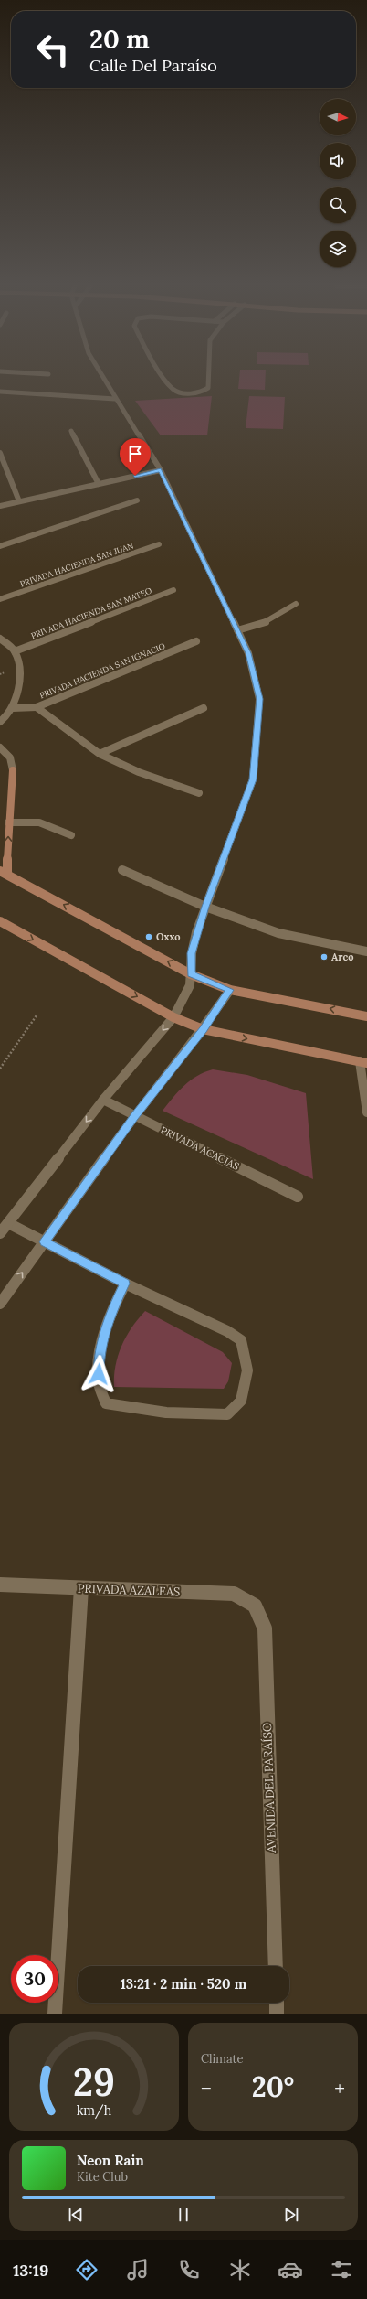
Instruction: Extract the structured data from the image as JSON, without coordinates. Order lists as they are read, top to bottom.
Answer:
{
  "streets": {
    "street": [
      "PRIVADA HACIENDA SAN JUAN",
      "PRIVADA HACIENDA SAN MATEO",
      "PRIVADA HACIENDA SAN IGNACIO",
      "PRIVADA ACACIAS",
      "PRIVADA AZALEAS",
      "AVENIDA DEL PARAÍSO"
    ]
  },
  "crossings": [
    ["PRIVADA AZALEAS", "AVENIDA DEL PARAÍSO"]
  ],
  "places": ["Oxxo", "Arco"],
  "north": "right",
  "page": {
    "turn": ["20 m", "Calle Del Paraíso"],
    "limit": "30",
    "trip": "13:21 · 2 min · 520 m",
    "tile": "Climate",
    "heat": ["−", "20°", "+"],
    "song": ["Neon Rain", "Kite Club"],
    "tabs": "13:19",
    "gauge": ["29", "km/h"]
  }
}
